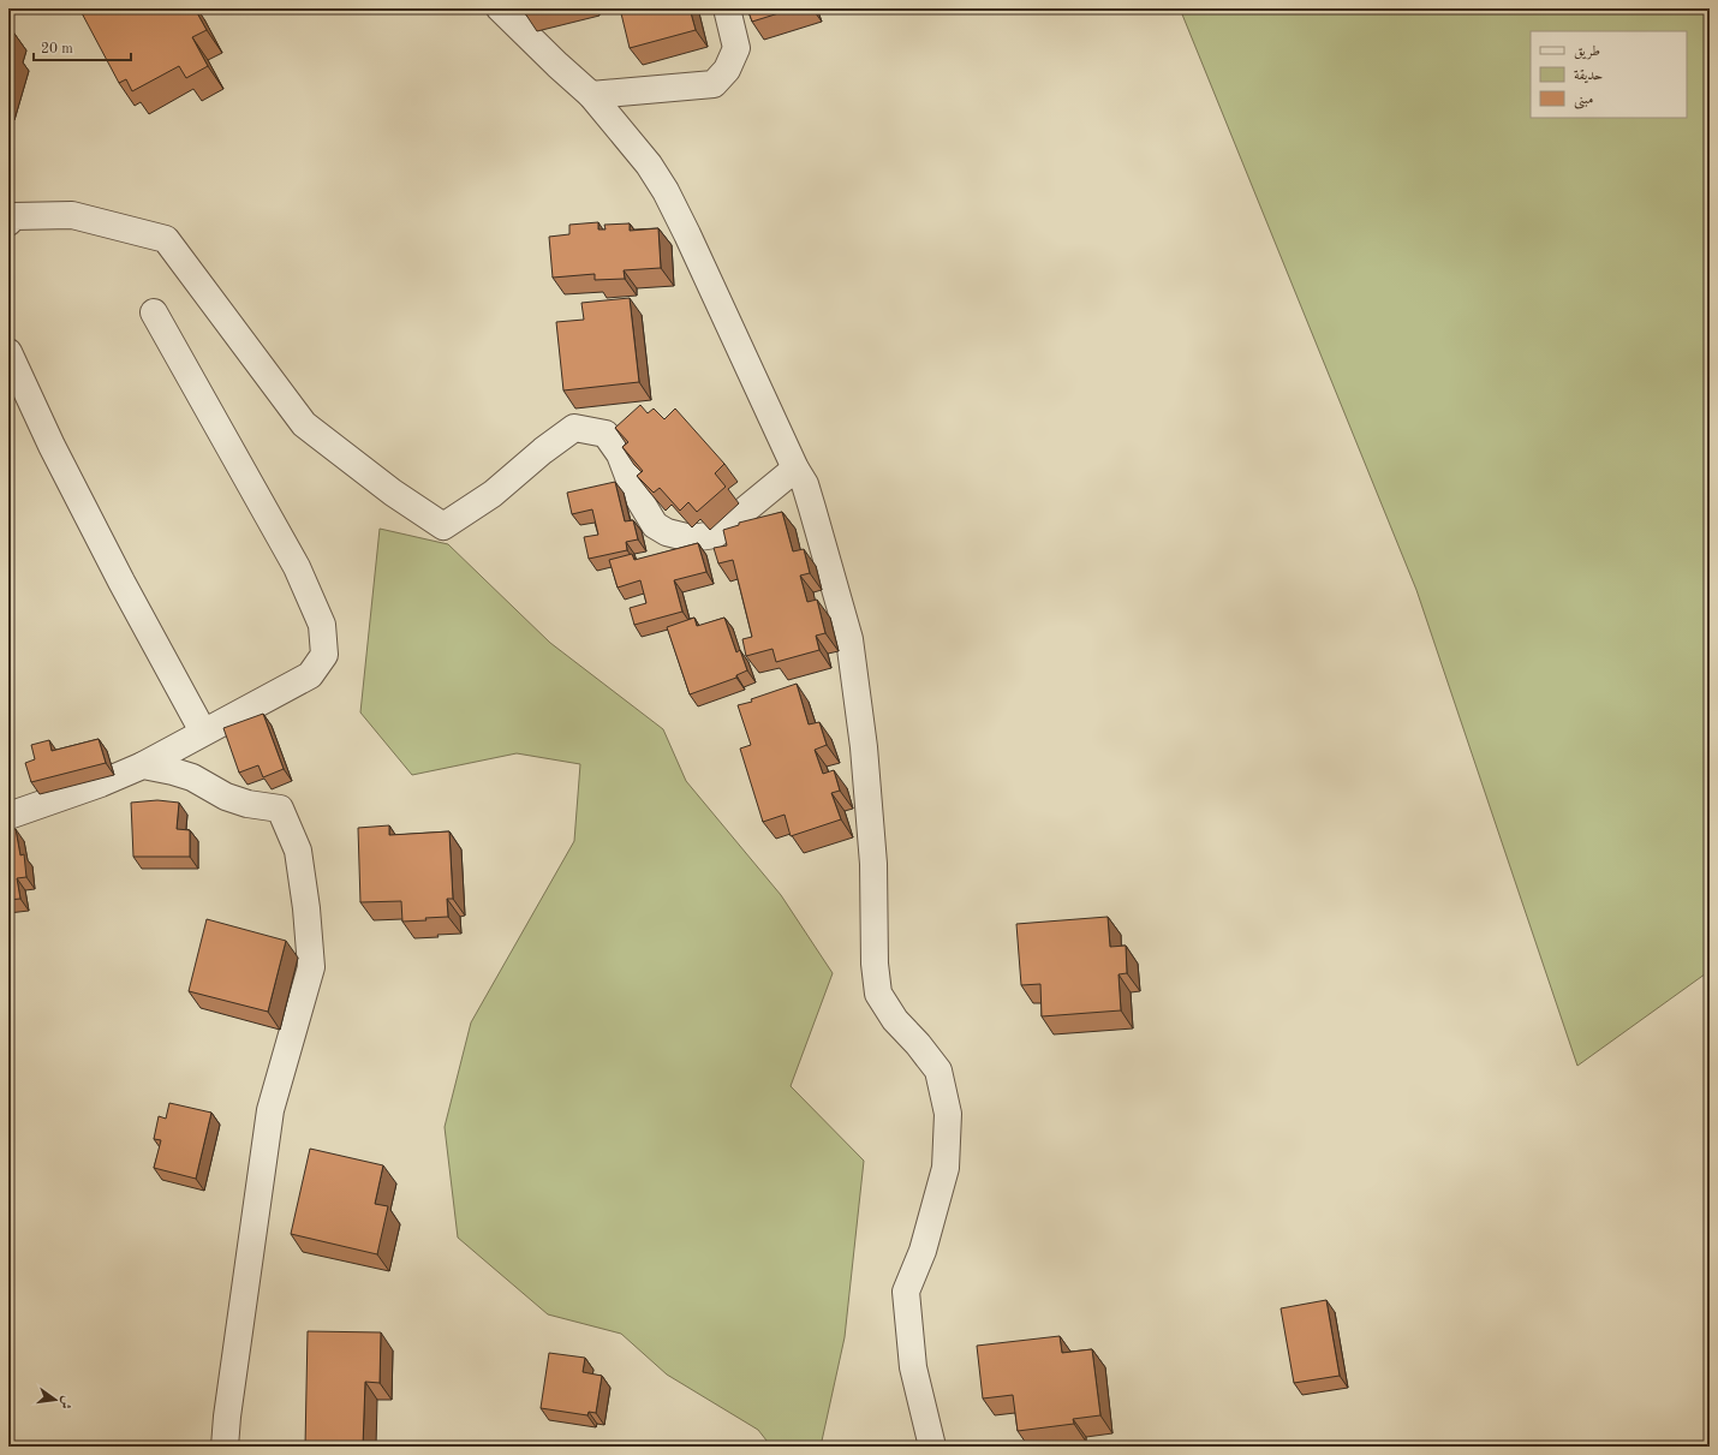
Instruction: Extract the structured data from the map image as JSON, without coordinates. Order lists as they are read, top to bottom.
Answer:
{
  "legend": ["طريق", "حديقة", "مبنى"],
  "scale_bar": "20 m",
  "north": "right"
}
